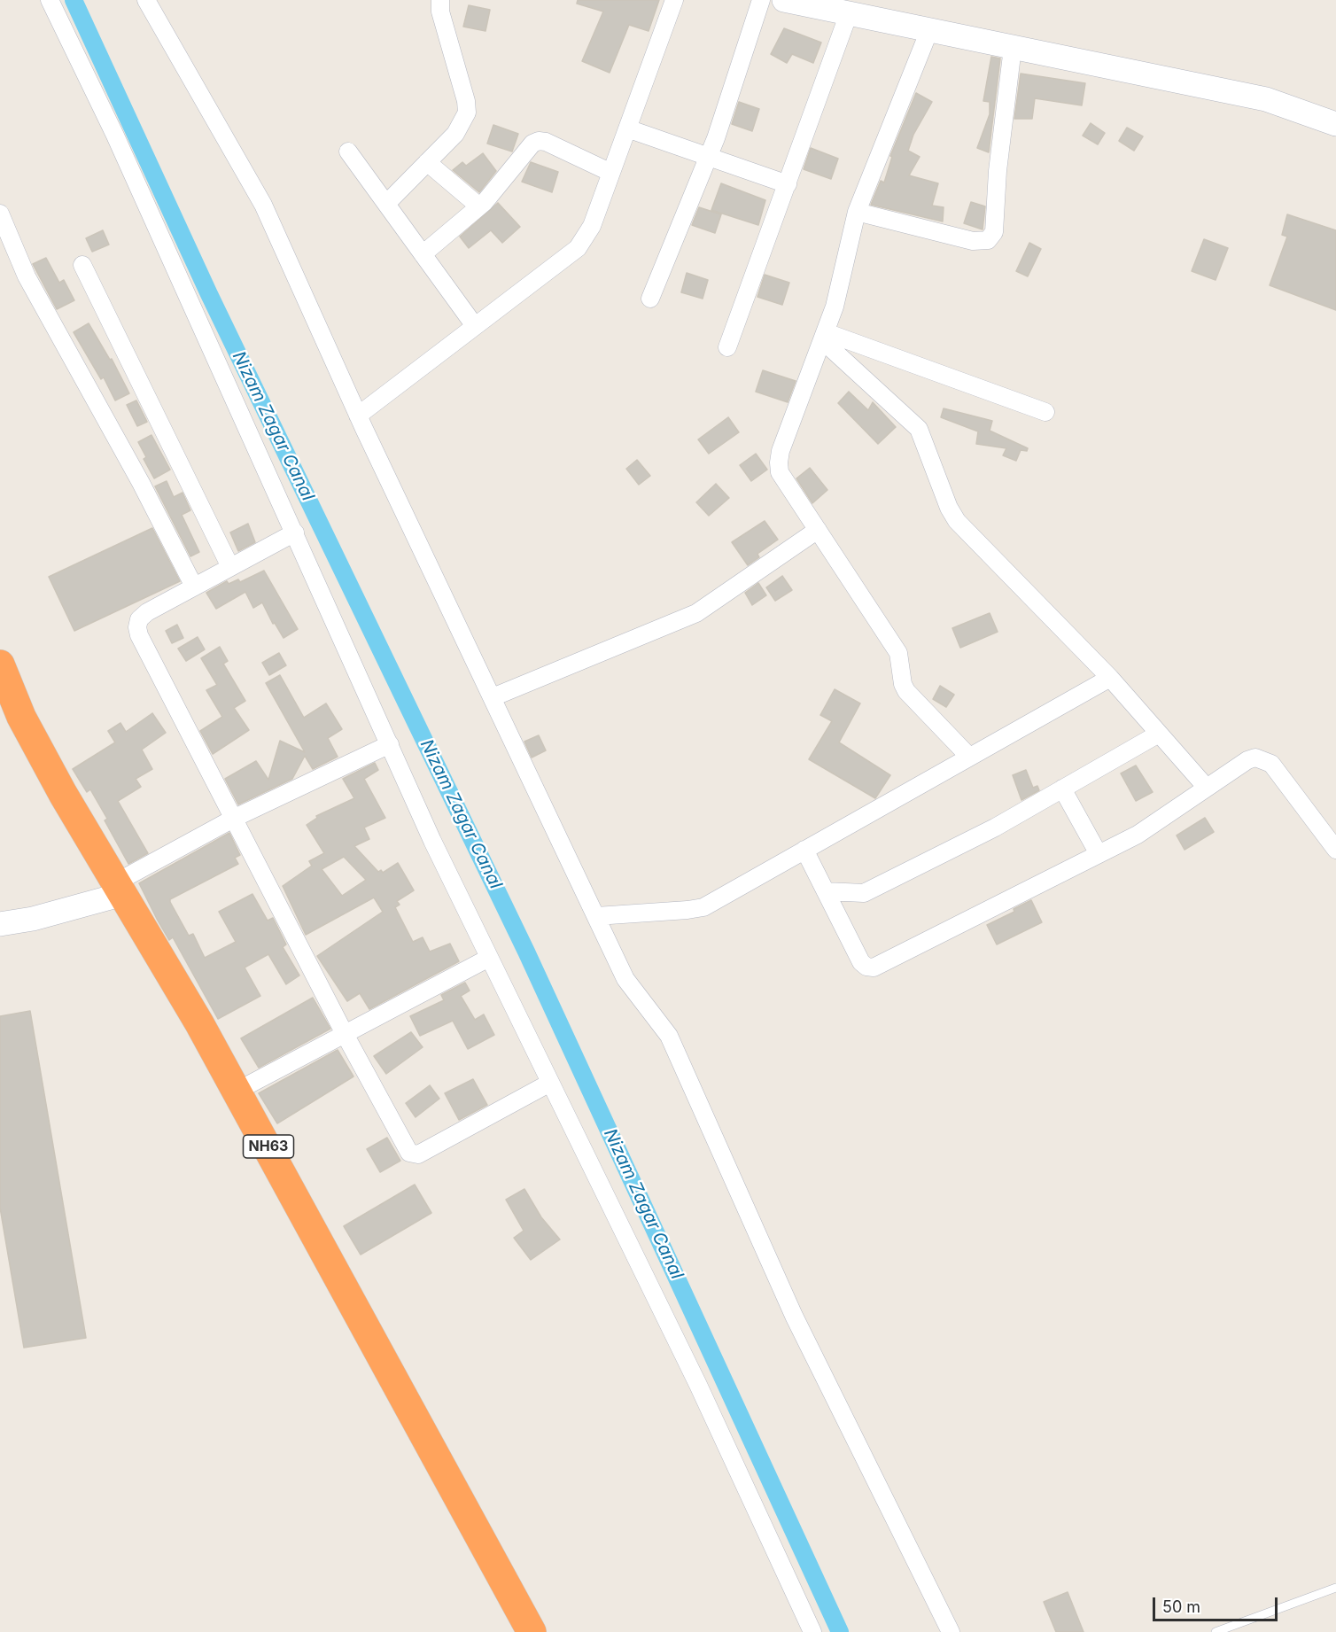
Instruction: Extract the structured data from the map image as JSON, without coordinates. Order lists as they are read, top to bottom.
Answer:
{
  "streets": {
    "highway": ["NH63"]
  },
  "water": ["Nizam Zagar Canal"],
  "scale_bar": "50 m"
}
